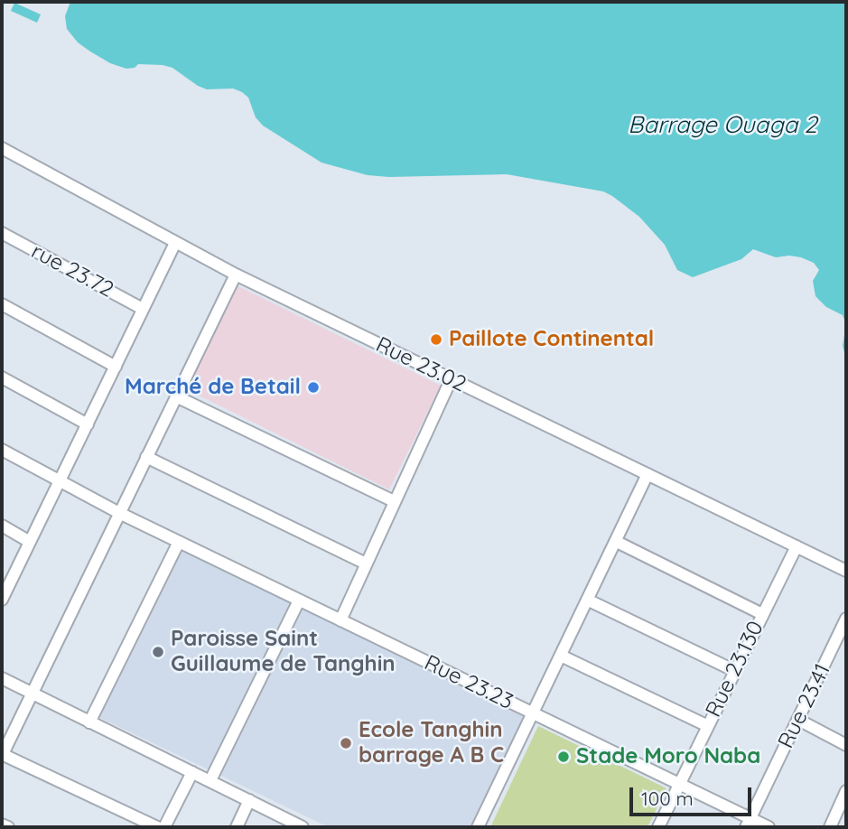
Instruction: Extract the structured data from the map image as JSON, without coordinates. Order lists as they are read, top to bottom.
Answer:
{
  "streets": {
    "street": [
      "rue 23.72",
      "Rue 23.02",
      "Rue 23.130",
      "Rue 23.23",
      "Rue 23.41"
    ]
  },
  "crossings": [
    ["Rue 23.02", "Rue 23.130"],
    ["Rue 23.130", "Rue 23.23"],
    ["Rue 23.23", "Rue 23.41"]
  ],
  "water": ["Barrage Ouaga 2"],
  "places": [
    "Paillote Continental",
    "Marché de Betail",
    "Paroisse Saint Guillaume de Tanghin",
    "Ecole Tanghin barrage A B C",
    "Stade Moro Naba"
  ],
  "scale_bar": "100 m"
}
